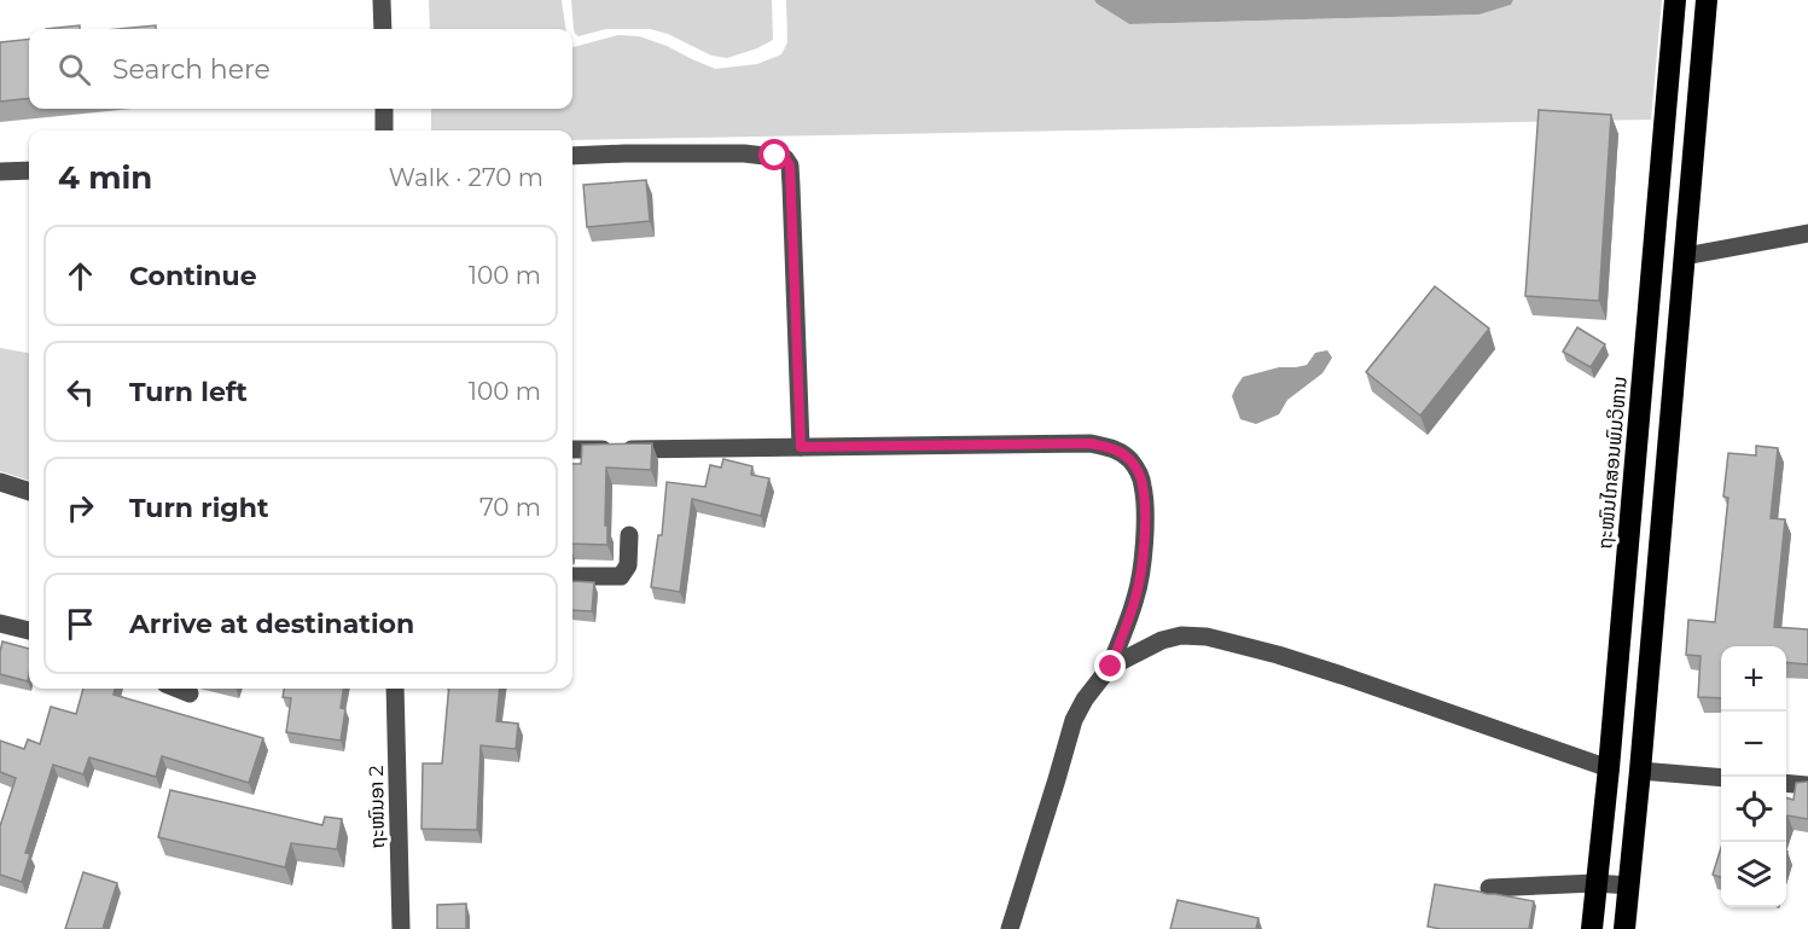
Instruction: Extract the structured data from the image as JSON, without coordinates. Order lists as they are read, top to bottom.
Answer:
{
  "streets": {
    "highway": ["ຖະໜົນໄກສອນພົມວິຫານ"],
    "street": ["ຖະໜົນອາ 2"]
  },
  "page": {
    "search": "Search here",
    "heading": ["4 min", "Walk · 270 m"],
    "list": [
      ["Continue", "100 m"],
      ["Turn left", "100 m"],
      ["Turn right", "70 m"],
      "Arrive at destination"
    ],
    "map_buttons": ["+", "−"]
  }
}
